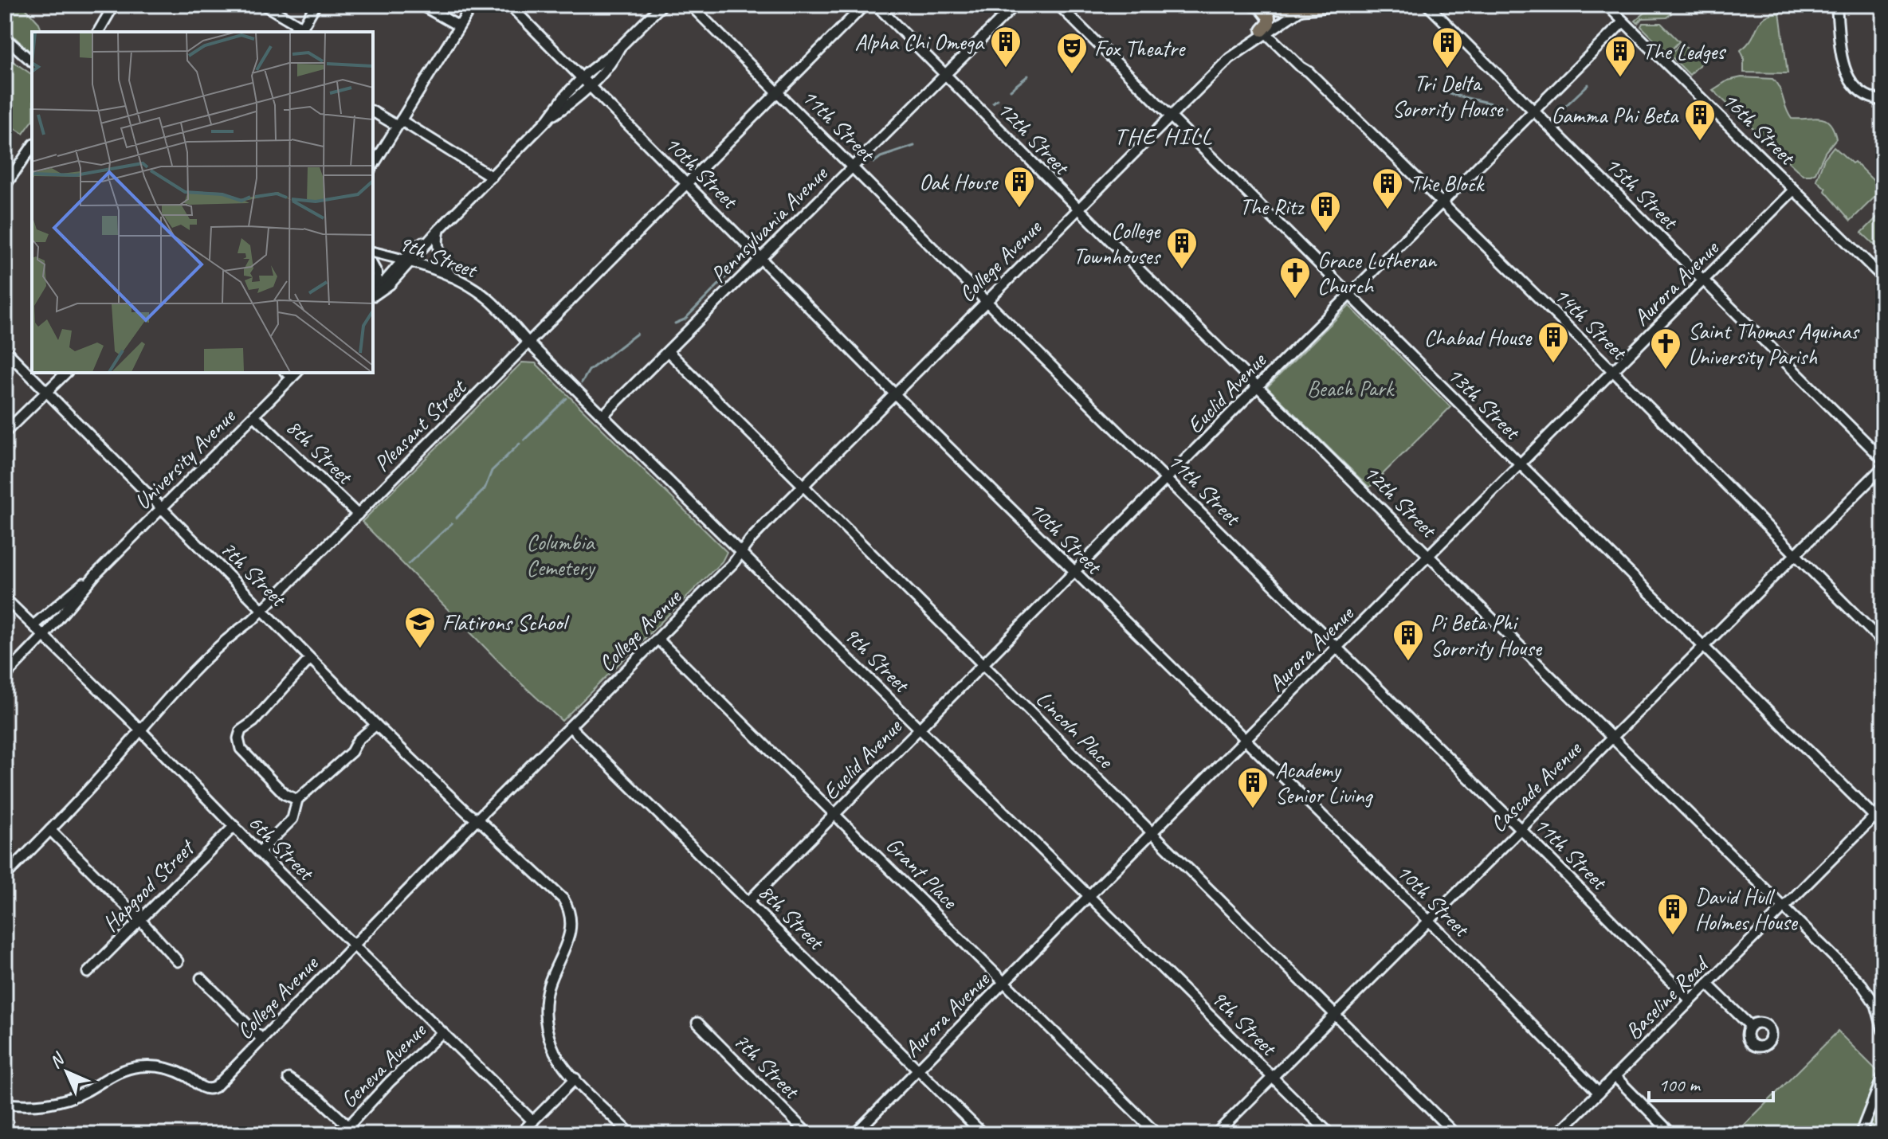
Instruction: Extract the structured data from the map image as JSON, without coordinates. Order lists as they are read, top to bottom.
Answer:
{
  "streets": {
    "street": [
      "11th Street",
      "16th Street",
      "12th Street",
      "10th Street",
      "15th Street",
      "Pennsylvania Avenue",
      "9th Street",
      "College Avenue",
      "Aurora Avenue",
      "14th Street",
      "Euclid Avenue",
      "13th Street",
      "Pleasant Street",
      "8th Street",
      "University Avenue",
      "7th Street",
      "Lincoln Place",
      "Cascade Avenue",
      "6th Street",
      "Grant Place",
      "Hapgood Street",
      "Baseline Road",
      "Geneva Avenue"
    ]
  },
  "crossings": [
    ["11th Street", "Pennsylvania Avenue"],
    ["11th Street", "College Avenue"],
    ["11th Street", "Aurora Avenue"],
    ["11th Street", "Euclid Avenue"],
    ["11th Street", "Pleasant Street"],
    ["11th Street", "Cascade Avenue"],
    ["11th Street", "Baseline Road"],
    ["16th Street", "Aurora Avenue"],
    ["16th Street", "Euclid Avenue"],
    ["12th Street", "Pennsylvania Avenue"],
    ["12th Street", "College Avenue"],
    ["12th Street", "Aurora Avenue"],
    ["12th Street", "Euclid Avenue"],
    ["12th Street", "Cascade Avenue"],
    ["12th Street", "Baseline Road"],
    ["10th Street", "Pennsylvania Avenue"],
    ["10th Street", "College Avenue"],
    ["10th Street", "Aurora Avenue"],
    ["10th Street", "Euclid Avenue"],
    ["10th Street", "Pleasant Street"],
    ["10th Street", "Cascade Avenue"],
    ["10th Street", "Baseline Road"],
    ["15th Street", "Aurora Avenue"],
    ["15th Street", "Euclid Avenue"],
    ["Pennsylvania Avenue", "9th Street"],
    ["Pennsylvania Avenue", "Lincoln Place"],
    ["9th Street", "College Avenue"],
    ["9th Street", "Aurora Avenue"],
    ["9th Street", "Euclid Avenue"],
    ["9th Street", "Pleasant Street"],
    ["9th Street", "Cascade Avenue"],
    ["College Avenue", "14th Street"],
    ["College Avenue", "13th Street"],
    ["College Avenue", "8th Street"],
    ["College Avenue", "7th Street"],
    ["College Avenue", "Lincoln Place"],
    ["College Avenue", "6th Street"],
    ["College Avenue", "Grant Place"],
    ["Aurora Avenue", "14th Street"],
    ["Aurora Avenue", "13th Street"],
    ["Aurora Avenue", "8th Street"],
    ["Aurora Avenue", "Lincoln Place"],
    ["Aurora Avenue", "Grant Place"],
    ["14th Street", "Euclid Avenue"],
    ["14th Street", "Cascade Avenue"],
    ["Euclid Avenue", "13th Street"],
    ["Euclid Avenue", "8th Street"],
    ["Euclid Avenue", "Lincoln Place"],
    ["Euclid Avenue", "Grant Place"],
    ["13th Street", "Cascade Avenue"],
    ["13th Street", "Baseline Road"],
    ["Pleasant Street", "8th Street"],
    ["Pleasant Street", "7th Street"],
    ["Pleasant Street", "6th Street"],
    ["8th Street", "University Avenue"],
    ["University Avenue", "7th Street"],
    ["University Avenue", "6th Street"],
    ["Lincoln Place", "Cascade Avenue"],
    ["6th Street", "Hapgood Street"],
    ["6th Street", "Geneva Avenue"]
  ],
  "districts": ["THE HILL"],
  "parks": ["Beach Park", "Columbia Cemetery"],
  "places": {
    "building": [
      "Alpha Chi Omega",
      "Tri Delta Sorority House",
      "The Ledges",
      "Gamma Phi Beta",
      "Oak House",
      "The Block",
      "The Ritz",
      "College Townhouses",
      "Chabad House",
      "Pi Beta Phi Sorority House",
      "Academy Senior Living",
      "David Hull Holmes House"
    ],
    "theatre": ["Fox Theatre"],
    "church": ["Grace Lutheran Church", "Saint Thomas Aquinas University Parish"],
    "school or university": ["Flatirons School"]
  },
  "scale_bar": "100 m",
  "north": "top left"
}
